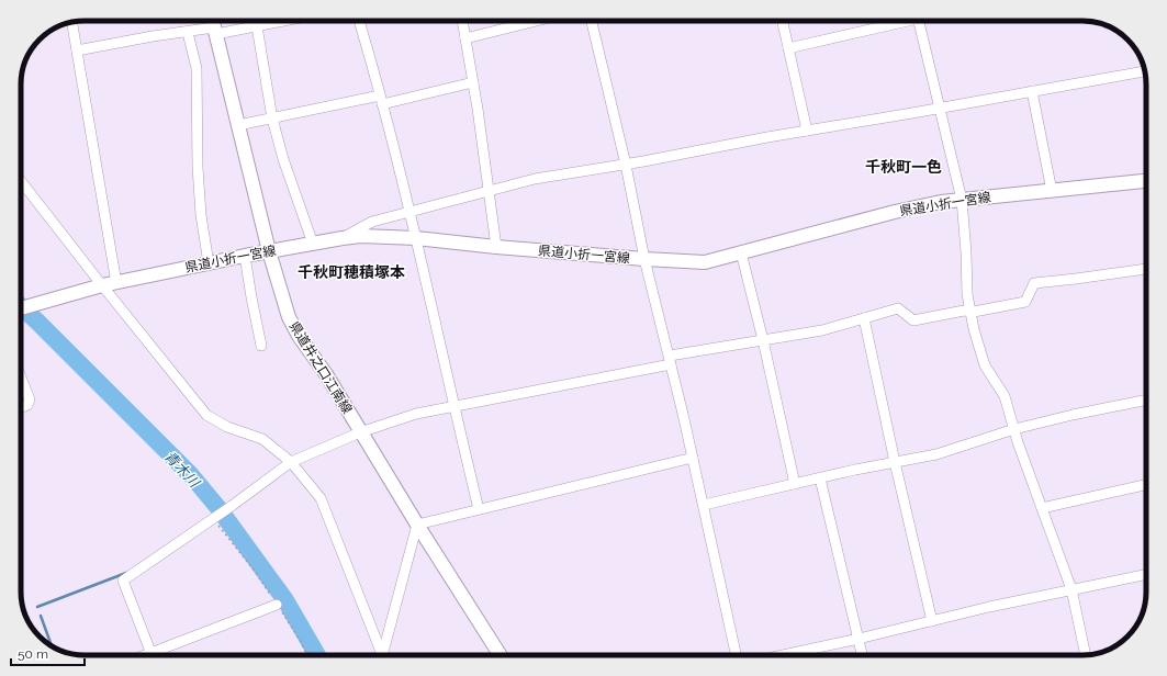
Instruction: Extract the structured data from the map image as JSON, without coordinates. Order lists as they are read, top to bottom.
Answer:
{
  "streets": {
    "main road": ["県道小折一宮線", "県道井之口江南線"]
  },
  "crossings": [
    ["県道小折一宮線", "県道井之口江南線"]
  ],
  "districts": ["千秋町一色", "千秋町穂積塚本"],
  "water": ["青木川"],
  "scale_bar": "50 m"
}
